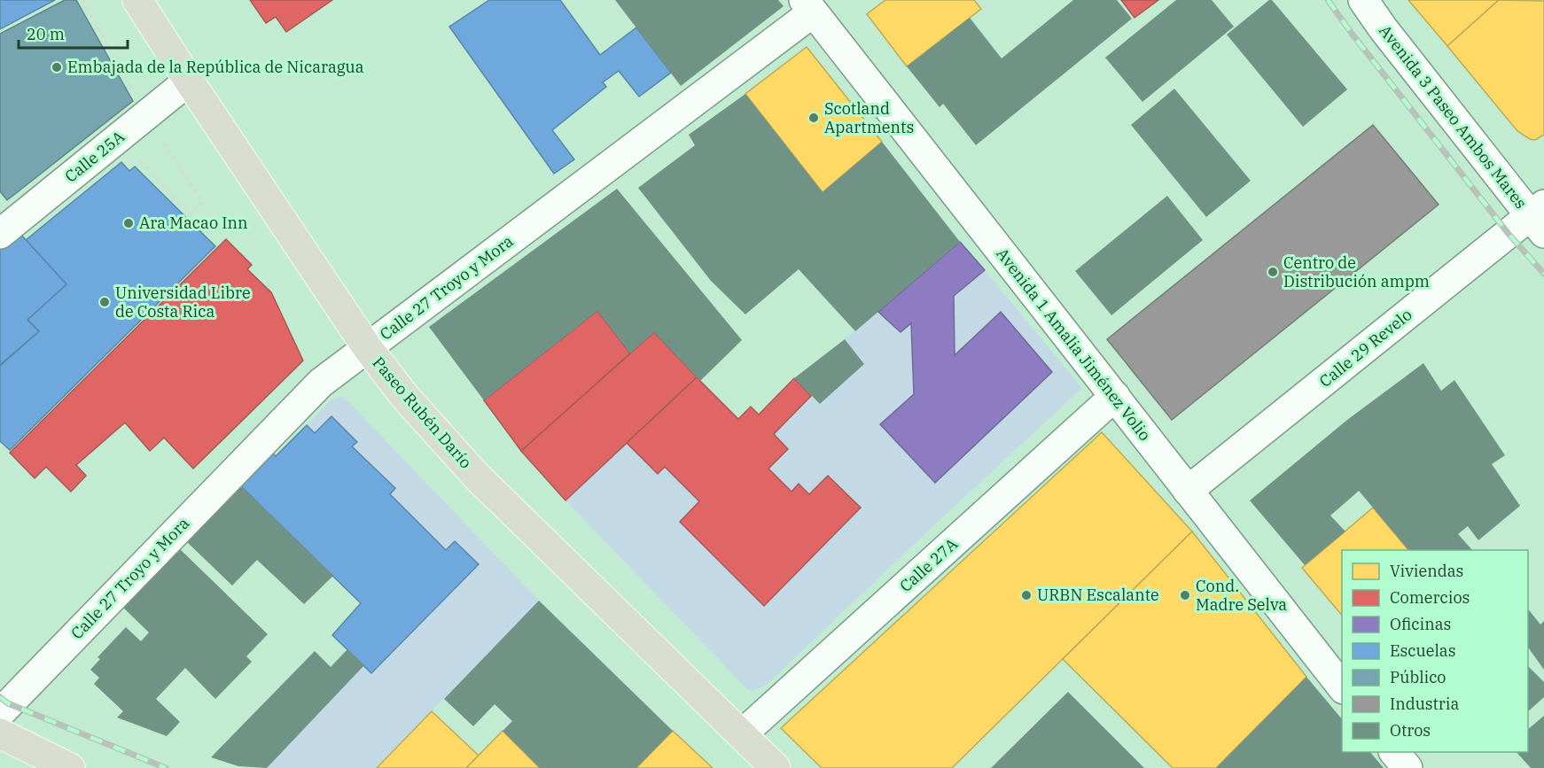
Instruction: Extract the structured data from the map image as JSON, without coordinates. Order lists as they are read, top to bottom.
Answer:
{
  "streets": {
    "highway": ["Paseo Rubén Darío"],
    "street": [
      "Avenida 3 Paseo Ambos Mares",
      "Calle 25A",
      "Calle 27 Troyo y Mora",
      "Avenida 1 Amalia Jiménez Volio",
      "Calle 29 Revelo",
      "Calle 27A"
    ]
  },
  "crossings": [
    ["Avenida 3 Paseo Ambos Mares", "Calle 29 Revelo"],
    ["Calle 25A", "Paseo Rubén Darío"],
    ["Calle 27 Troyo y Mora", "Avenida 1 Amalia Jiménez Volio"],
    ["Calle 27 Troyo y Mora", "Paseo Rubén Darío"],
    ["Avenida 1 Amalia Jiménez Volio", "Calle 29 Revelo"],
    ["Avenida 1 Amalia Jiménez Volio", "Calle 27A"],
    ["Paseo Rubén Darío", "Calle 27A"]
  ],
  "places": [
    "Embajada de la República de Nicaragua",
    "Scotland Apartments",
    "Ara Macao Inn",
    "Centro de Distribución ampm",
    "Universidad Libre de Costa Rica",
    "URBN Escalante",
    "Cond. Madre Selva"
  ],
  "legend": [
    "Viviendas",
    "Comercios",
    "Oficinas",
    "Escuelas",
    "Público",
    "Industria",
    "Otros"
  ],
  "scale_bar": "20 m"
}
